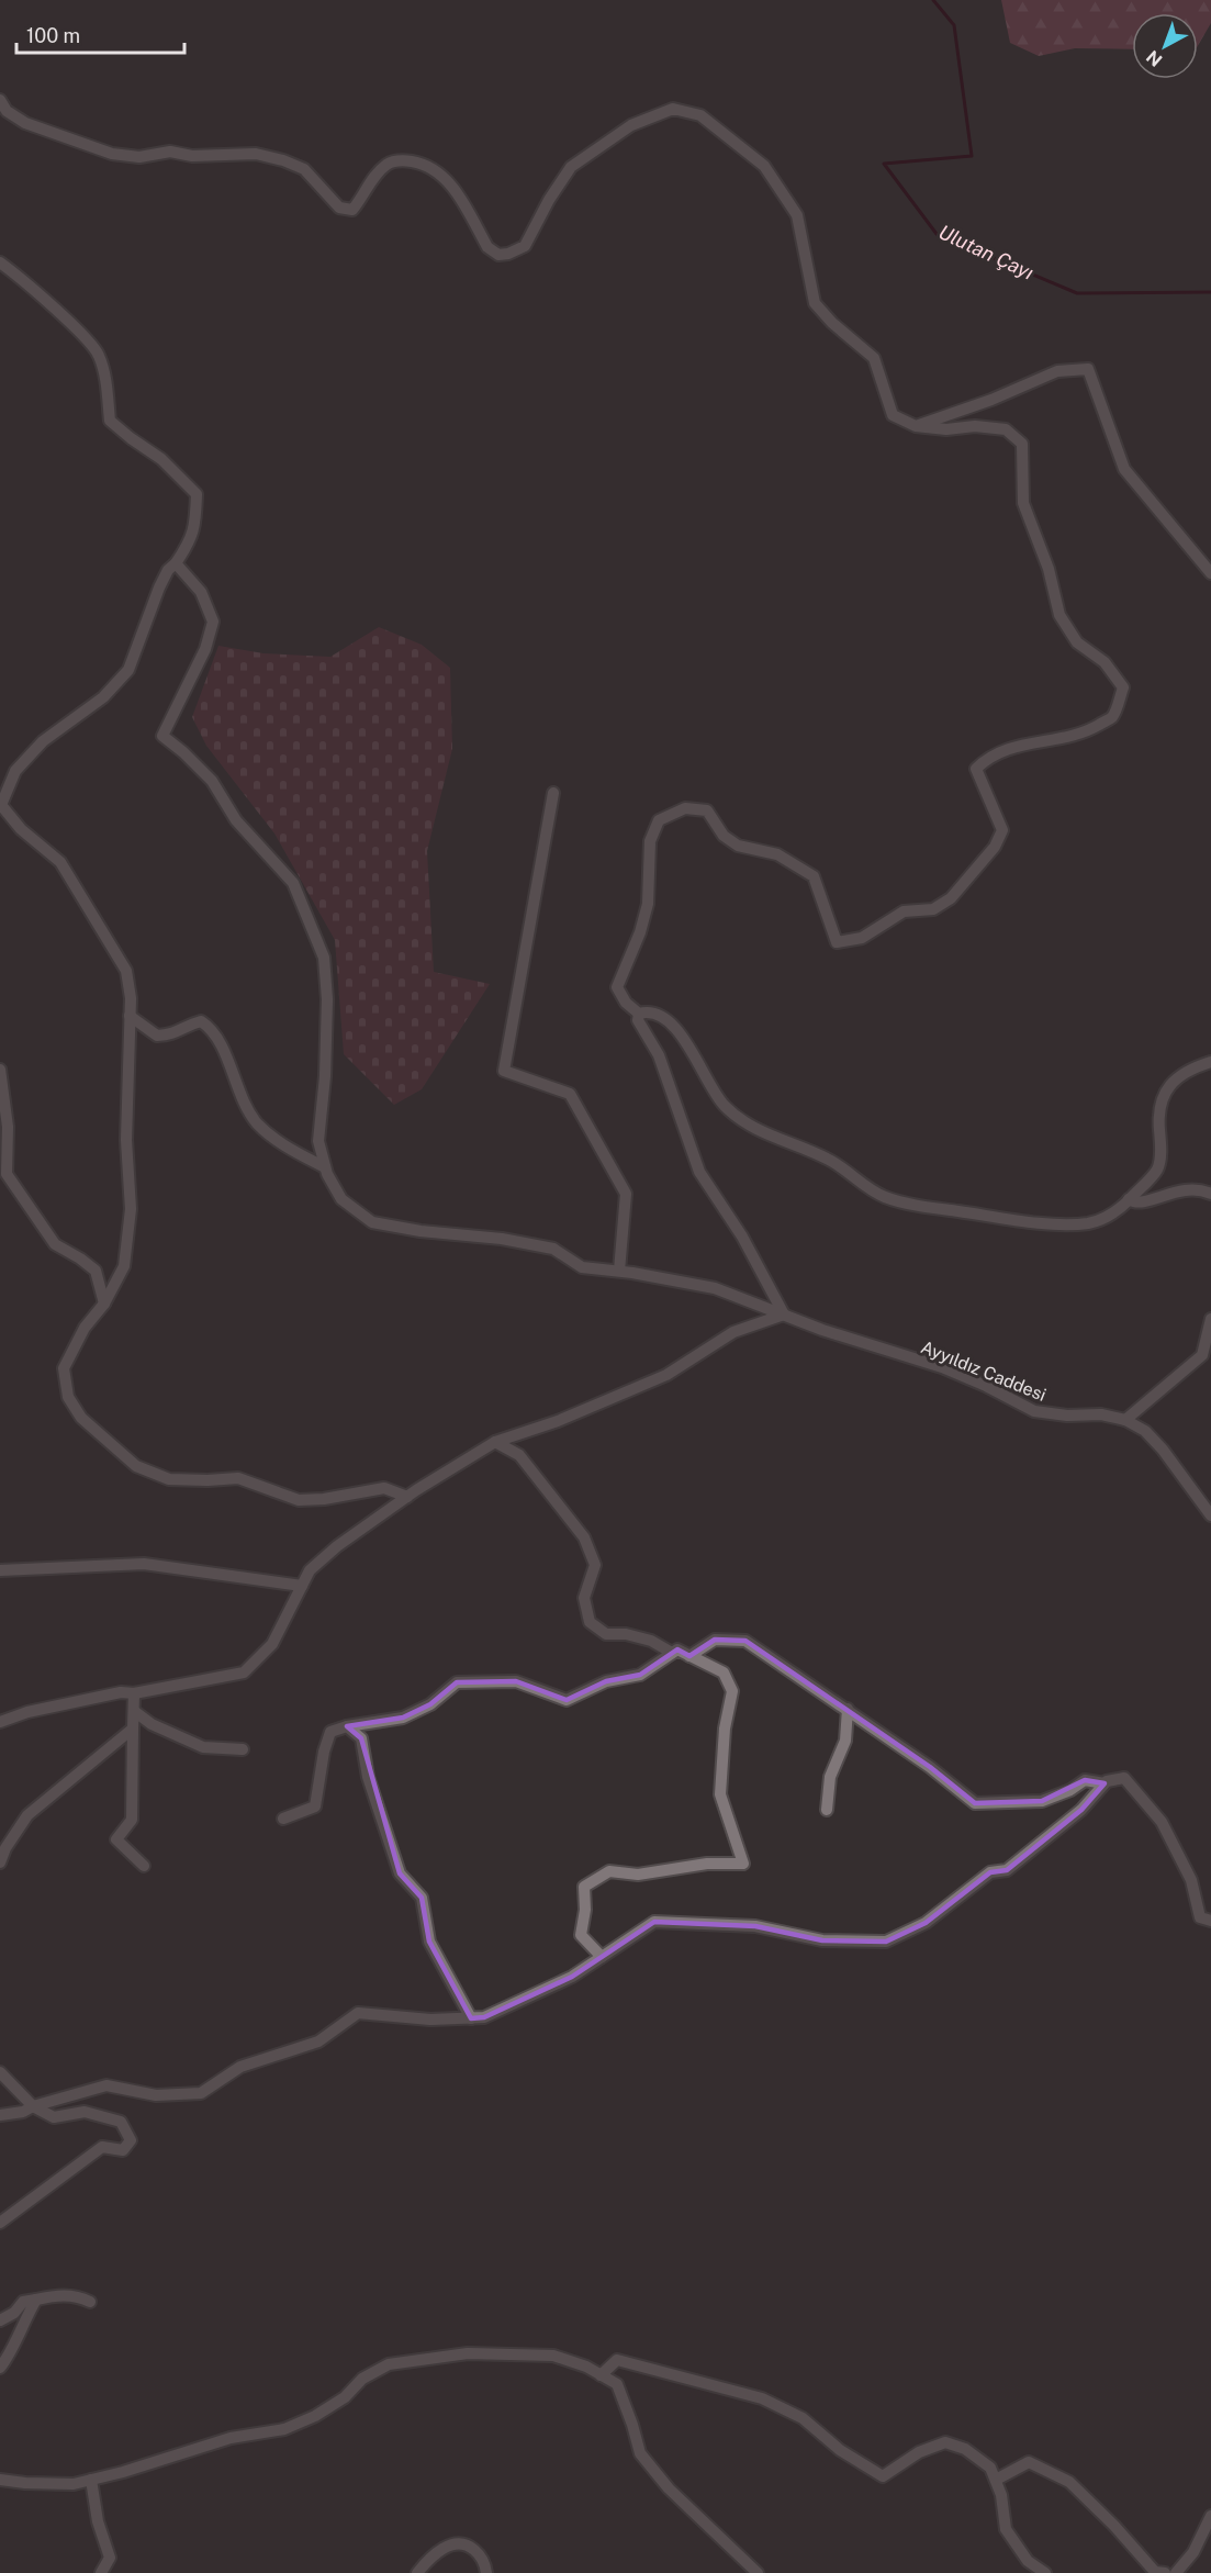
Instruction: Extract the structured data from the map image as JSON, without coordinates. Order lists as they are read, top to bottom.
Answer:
{
  "streets": {
    "street": ["Ayyıldız Caddesi"]
  },
  "water": ["Ulutan Çayı"],
  "scale_bar": "100 m",
  "north": "bottom left"
}
